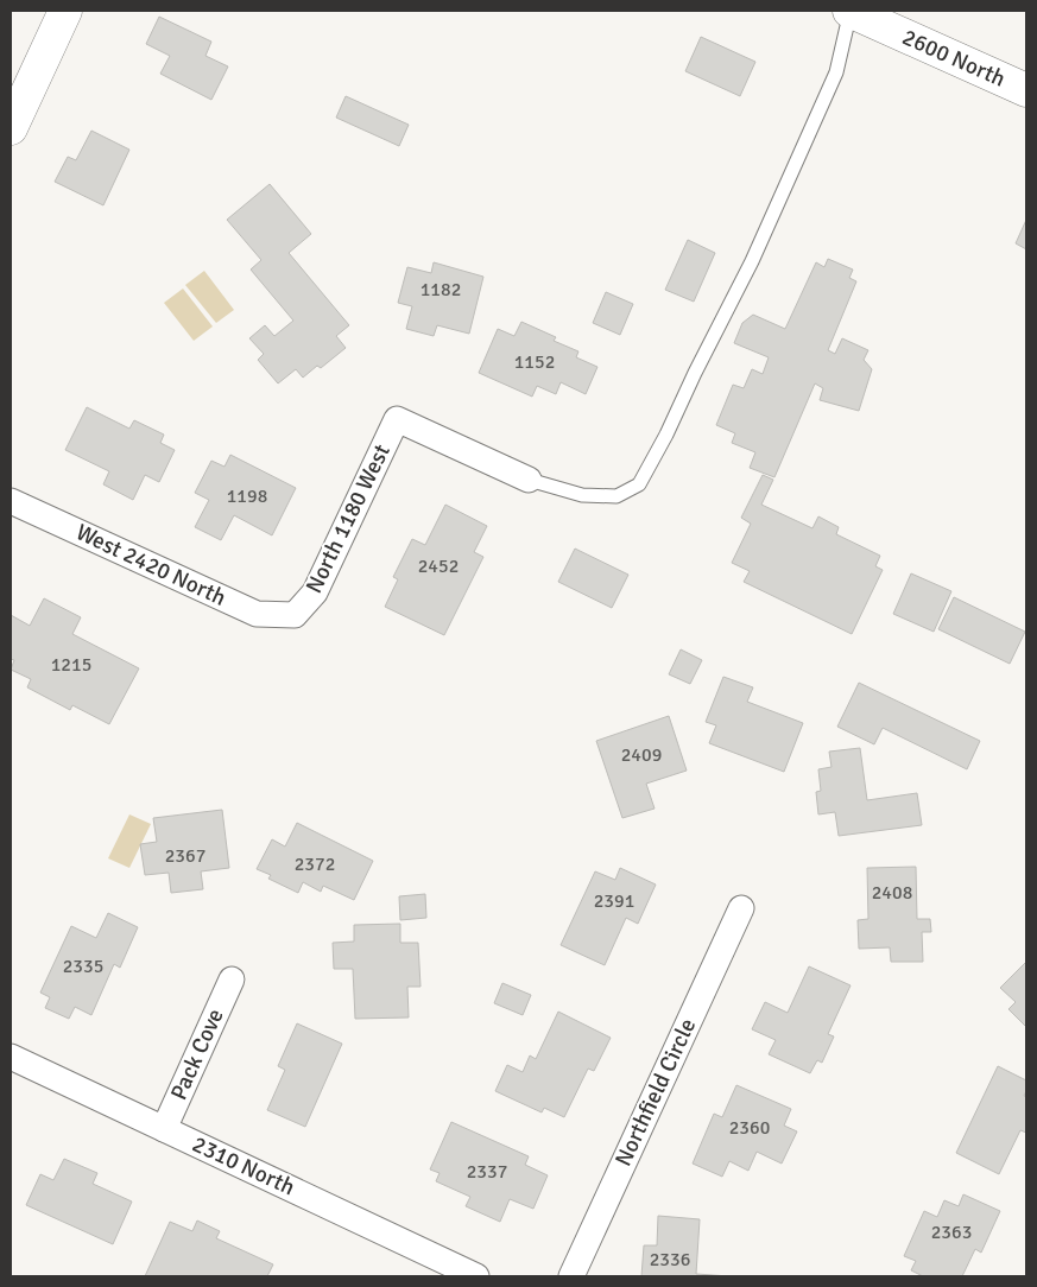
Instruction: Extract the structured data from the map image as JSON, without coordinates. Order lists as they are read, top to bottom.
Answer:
{
  "streets": {
    "street": [
      "2600 North",
      "North 1180 West",
      "West 2420 North",
      "Pack Cove",
      "Northfield Circle",
      "2310 North"
    ]
  },
  "crossings": [
    ["North 1180 West", "West 2420 North"],
    ["Pack Cove", "2310 North"]
  ],
  "house_numbers": [
    "1182",
    "1152",
    "1198",
    "2452",
    "1215",
    "2409",
    "2367",
    "2372",
    "2408",
    "2391",
    "2335",
    "2360",
    "2337",
    "2363",
    "2336"
  ]
}
